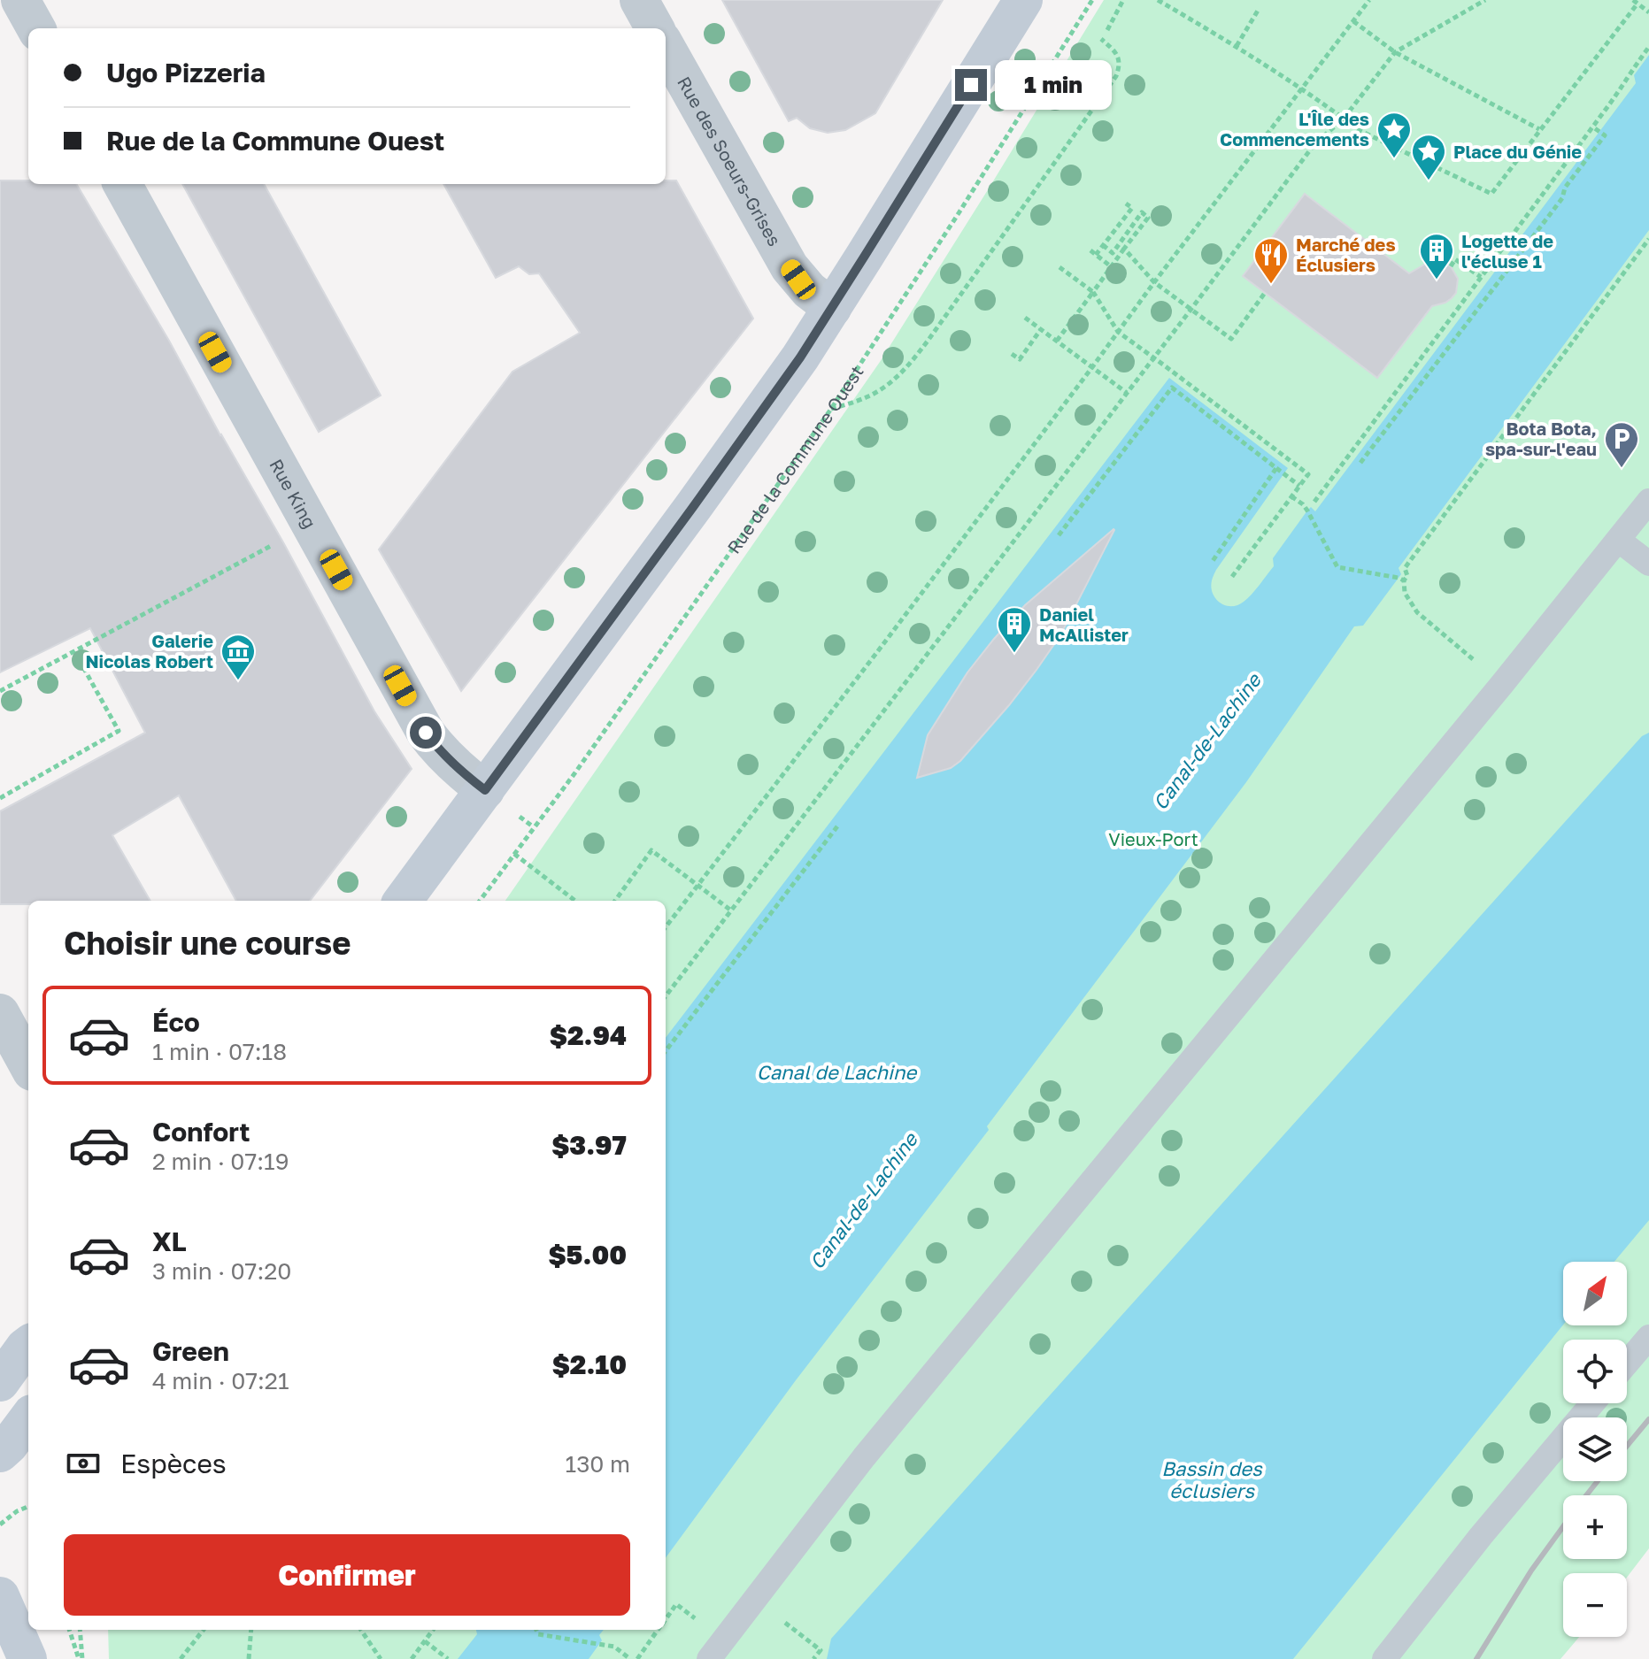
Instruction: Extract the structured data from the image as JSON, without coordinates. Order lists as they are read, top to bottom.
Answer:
{
  "streets": {
    "street": ["Rue des Soeurs-Grises", "Rue King"],
    "path": ["Rue de la Commune Ouest"]
  },
  "water": ["Canal-de-Lachine", "Canal de Lachine", "Bassin des éclusiers"],
  "parks": ["Vieux-Port"],
  "places": {
    "place": ["L'Île des Commencements", "Place du Génie"],
    "building": ["Logette de l'écluse 1", "Daniel McAllister"],
    "restaurant": ["Marché des Éclusiers"],
    "parking": ["Bota Bota, spa-sur-l'eau"],
    "museum": ["Galerie Nicolas Robert"]
  },
  "north": "top right",
  "page": {
    "banner": ["Ugo Pizzeria", "Rue de la Commune Ouest"],
    "bubble": "1 min",
    "heading": "Choisir une course",
    "list": [
      {
        "name": "Éco",
        "note": "1 min · 07:18",
        "value": "$2.94"
      },
      {
        "name": "Confort",
        "note": "2 min · 07:19",
        "value": "$3.97"
      },
      {
        "name": "XL",
        "note": "3 min · 07:20",
        "value": "$5.00"
      },
      {
        "name": "Green",
        "note": "4 min · 07:21",
        "value": "$2.10"
      }
    ],
    "map_buttons": ["+", "−"],
    "pay": ["Espèces", "130 m"],
    "buttons": "Confirmer"
  }
}
